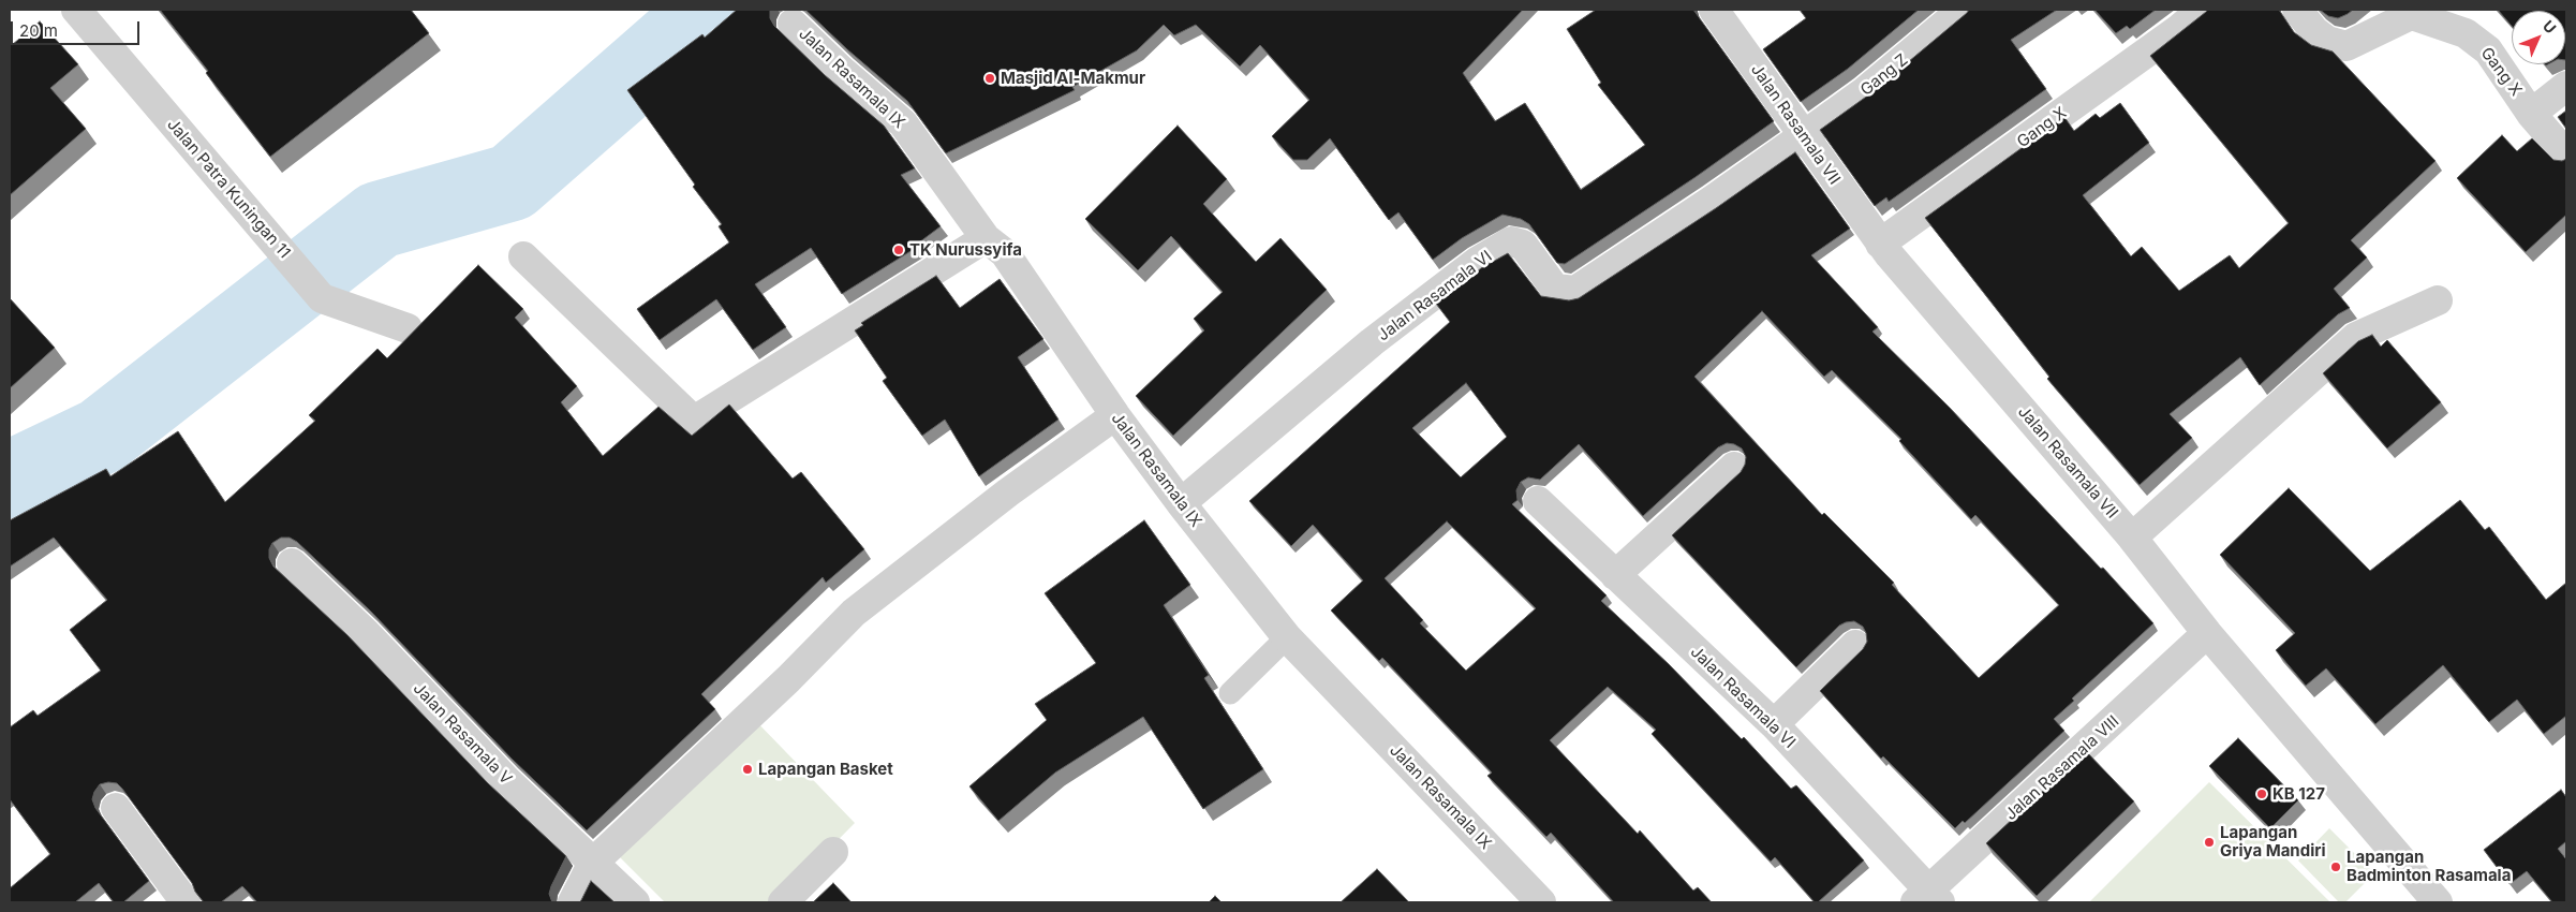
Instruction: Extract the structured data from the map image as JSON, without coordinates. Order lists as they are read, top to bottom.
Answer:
{
  "streets": {
    "street": [
      "Gang X",
      "Gang Z",
      "Jalan Rasamala IX",
      "Jalan Rasamala VII",
      "Jalan Patra Kuningan 11",
      "Jalan Rasamala VI",
      "Jalan Rasamala V",
      "Jalan Rasamala VIII"
    ]
  },
  "crossings": [
    ["Gang X", "Jalan Rasamala VII"],
    ["Gang Z", "Jalan Rasamala VII"],
    ["Gang Z", "Jalan Rasamala VI"],
    ["Jalan Rasamala IX", "Jalan Rasamala VI"],
    ["Jalan Rasamala VII", "Jalan Rasamala VI"],
    ["Jalan Rasamala VII", "Jalan Rasamala VIII"],
    ["Jalan Rasamala VI", "Jalan Rasamala VIII"]
  ],
  "places": [
    "Masjid Al-Makmur",
    "TK Nurussyifa",
    "Lapangan Basket",
    "KB 127",
    "Lapangan Griya Mandiri",
    "Lapangan Badminton Rasamala"
  ],
  "scale_bar": "20 m",
  "north": "top right"
}
